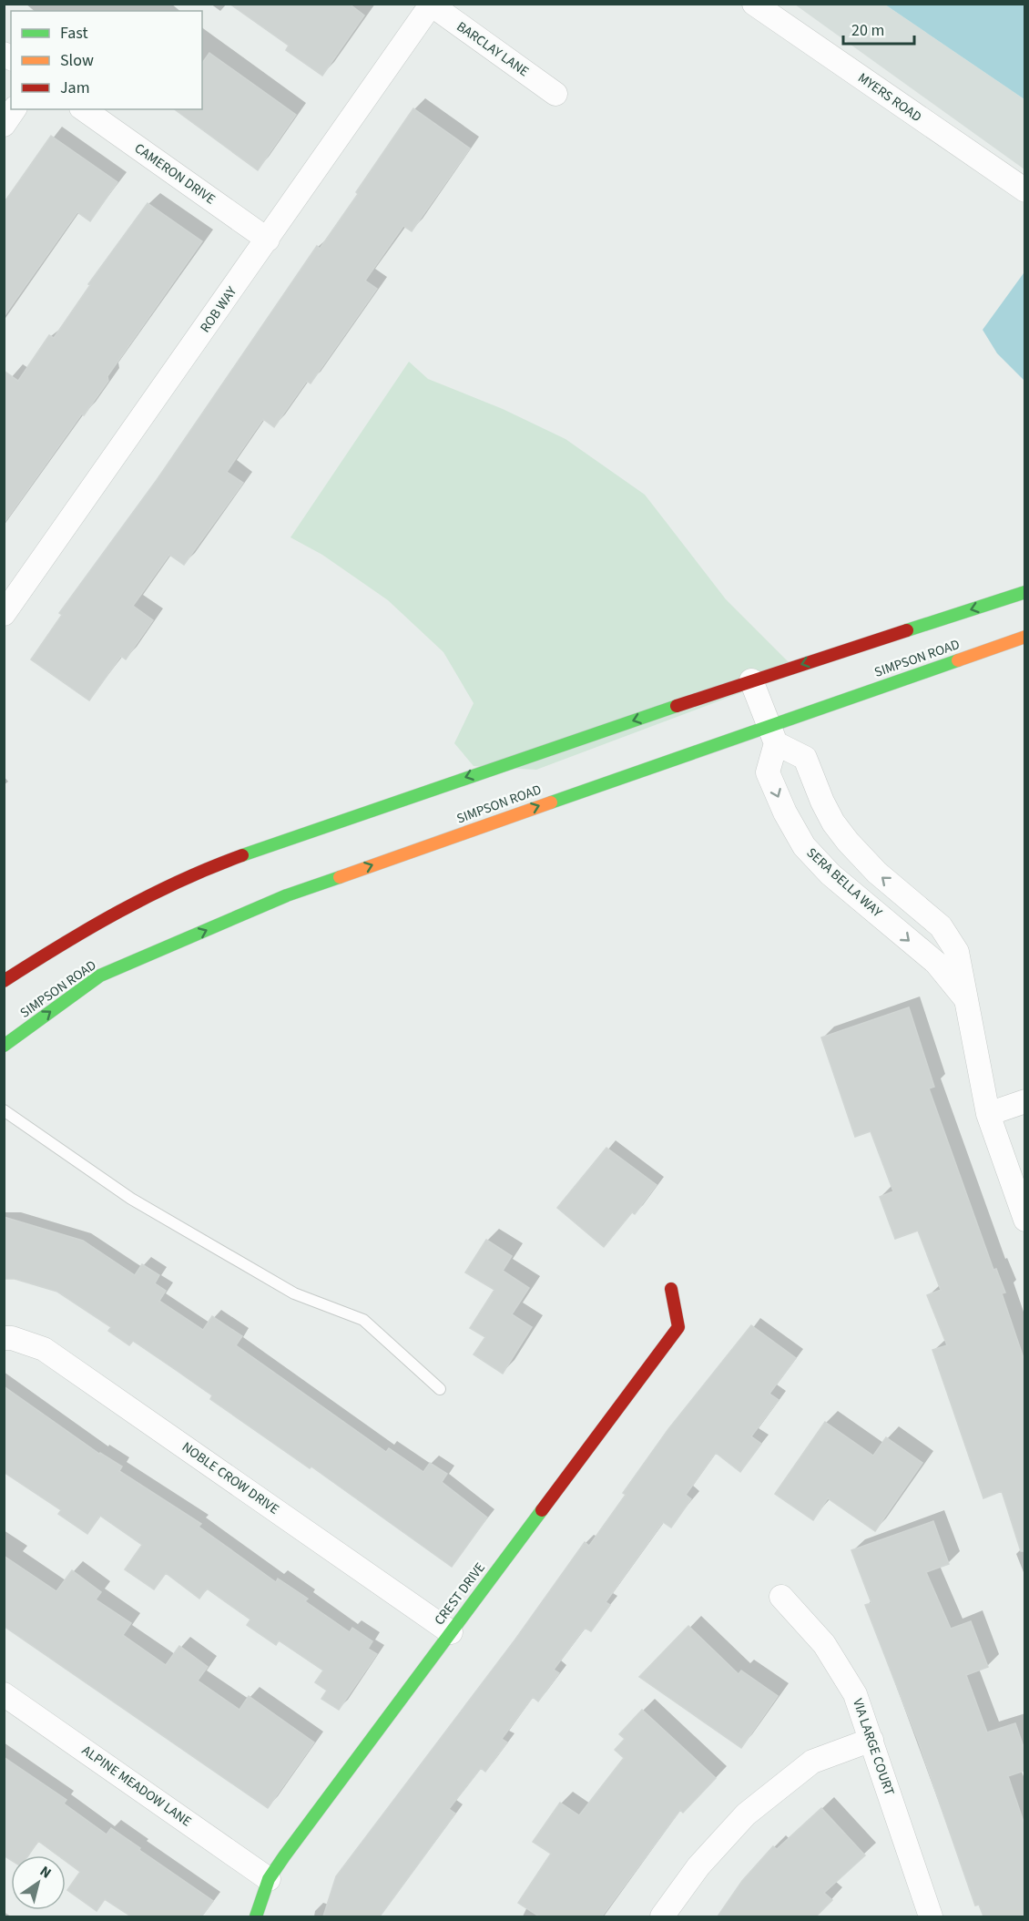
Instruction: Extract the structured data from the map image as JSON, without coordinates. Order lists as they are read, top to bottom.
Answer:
{
  "streets": {
    "main road": ["SIMPSON ROAD", "CREST DRIVE"],
    "street": [
      "BARCLAY LANE",
      "MYERS ROAD",
      "CAMERON DRIVE",
      "ROB WAY",
      "SERA BELLA WAY",
      "NOBLE CROW DRIVE",
      "VIA LARGE COURT",
      "ALPINE MEADOW LANE"
    ]
  },
  "crossings": [
    ["BARCLAY LANE", "ROB WAY"],
    ["CAMERON DRIVE", "ROB WAY"],
    ["SIMPSON ROAD", "SERA BELLA WAY"],
    ["NOBLE CROW DRIVE", "CREST DRIVE"],
    ["CREST DRIVE", "ALPINE MEADOW LANE"]
  ],
  "legend": ["Fast", "Slow", "Jam"],
  "scale_bar": "20 m",
  "north": "top right"
}
